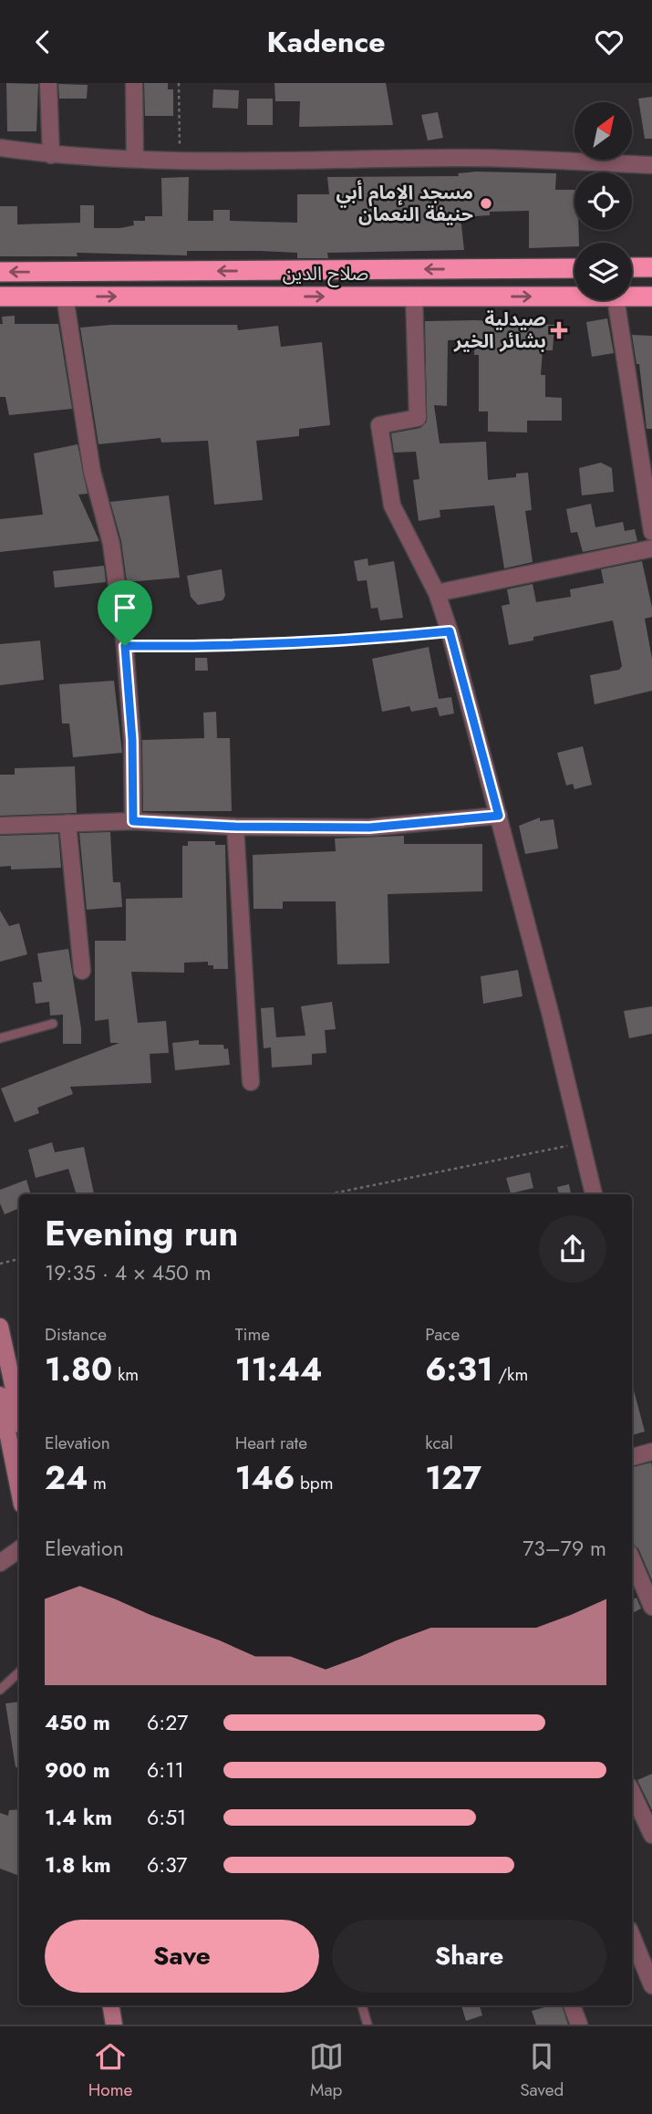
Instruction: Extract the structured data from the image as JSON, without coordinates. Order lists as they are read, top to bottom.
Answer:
{
  "streets": {
    "highway": ["صلاح الدين"]
  },
  "places": {
    "other": ["مسجد الإمام أبي حنيفة النعمان"],
    "health": ["صيدلية بشائر الخير"]
  },
  "north": "top right",
  "page": {
    "header": "Kadence",
    "heading": ["Evening run", "19:35 · 4 × 450 m"],
    "stats": [
      ["Distance", "1.80 km"],
      ["Time", "11:44"],
      ["Pace", "6:31 /km"],
      ["Elevation", "24 m"],
      ["Heart rate", "146 bpm"],
      ["kcal", "127"]
    ],
    "chart": ["Elevation", "73–79 m"],
    "list": [
      {
        "name": "450 m",
        "note": "6:27"
      },
      {
        "name": "900 m",
        "note": "6:11"
      },
      {
        "name": "1.4 km",
        "note": "6:51"
      },
      {
        "name": "1.8 km",
        "note": "6:37"
      }
    ],
    "buttons": ["Save", "Share"],
    "tabs": ["Home", "Map", "Saved"]
  }
}
